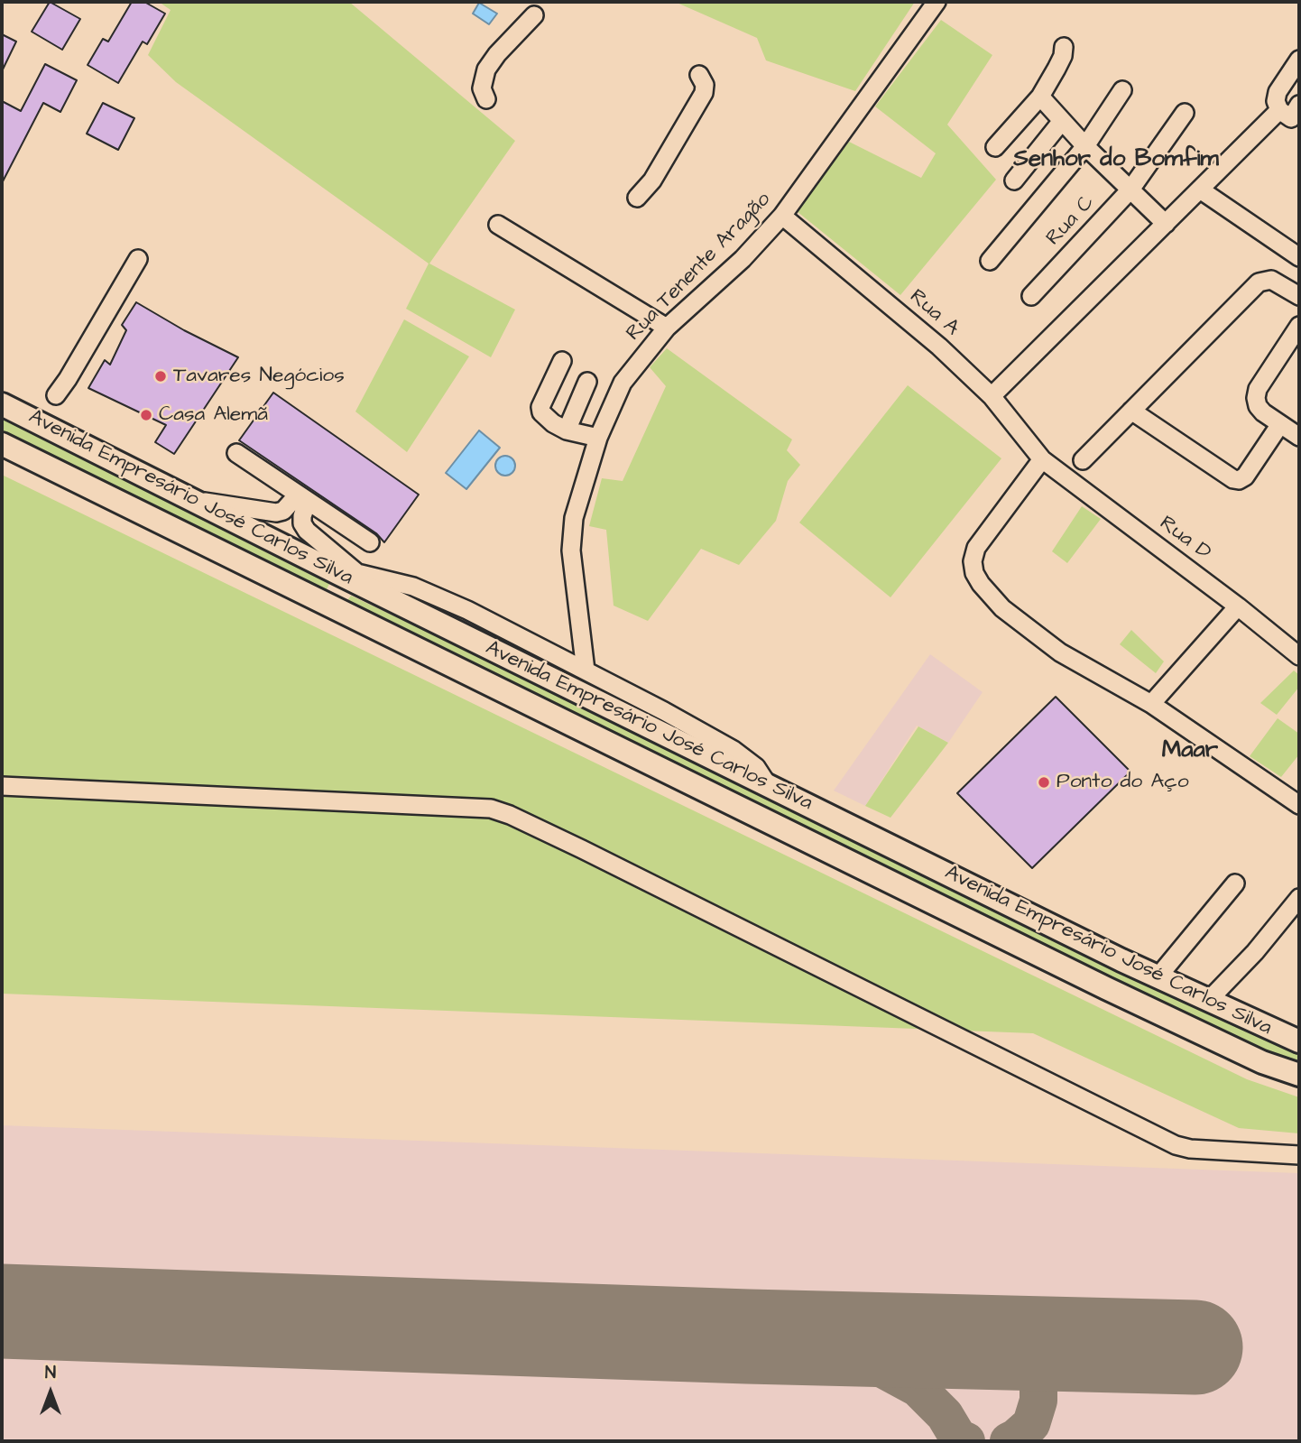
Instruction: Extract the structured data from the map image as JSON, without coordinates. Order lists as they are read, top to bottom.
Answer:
{
  "streets": {
    "main road": ["Avenida Empresário José Carlos Silva"],
    "street": [
      "Rua C",
      "Rua Tenente Aragão",
      "Rua A",
      "Rua D"
    ]
  },
  "crossings": [
    ["Rua Tenente Aragão", "Rua A"],
    ["Rua A", "Rua D"]
  ],
  "districts": ["Senhor do Bomfim", "Maar"],
  "places": ["Tavares Negócios", "Casa Alemã", "Ponto do Aço"],
  "north": "top"
}
